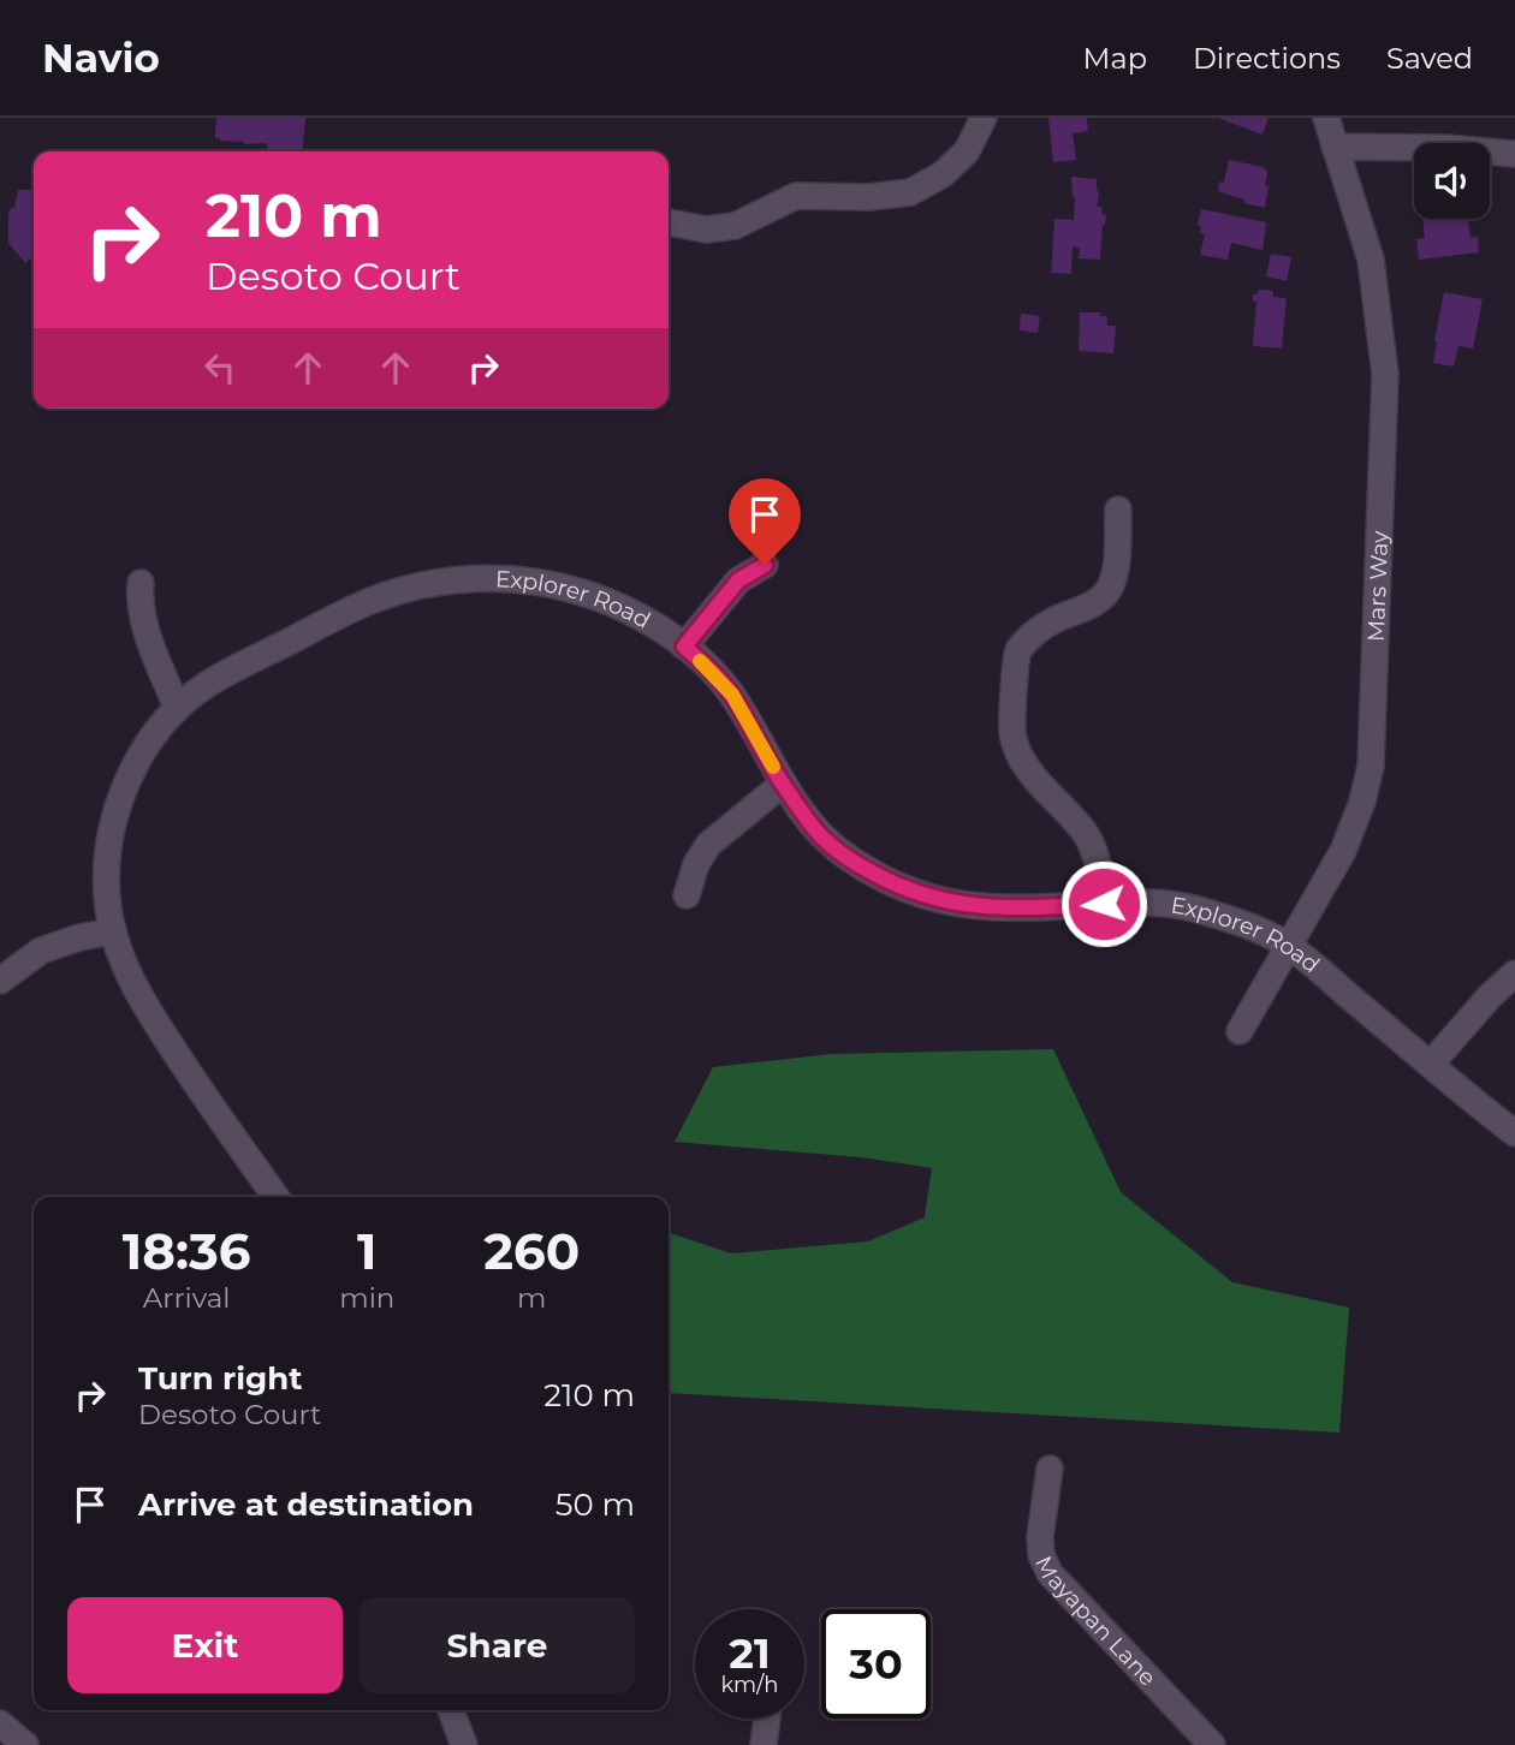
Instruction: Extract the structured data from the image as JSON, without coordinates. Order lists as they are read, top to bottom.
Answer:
{
  "streets": {
    "street": ["Mars Way", "Explorer Road", "Mayapan Lane"]
  },
  "crossings": [
    ["Mars Way", "Explorer Road"]
  ],
  "page": {
    "header": "Navio",
    "nav": ["Map", "Directions", "Saved"],
    "turn": ["210 m", "Desoto Court"],
    "eta": [
      "18:36",
      "Arrival",
      "1",
      "min",
      "260",
      "m"
    ],
    "list": [
      {
        "name": "Turn right",
        "note": "Desoto Court",
        "value": "210 m"
      },
      {
        "name": "Arrive at destination",
        "value": "50 m"
      }
    ],
    "buttons": ["Exit", "Share"],
    "speed": "21 km/h",
    "limit": "30"
  }
}
